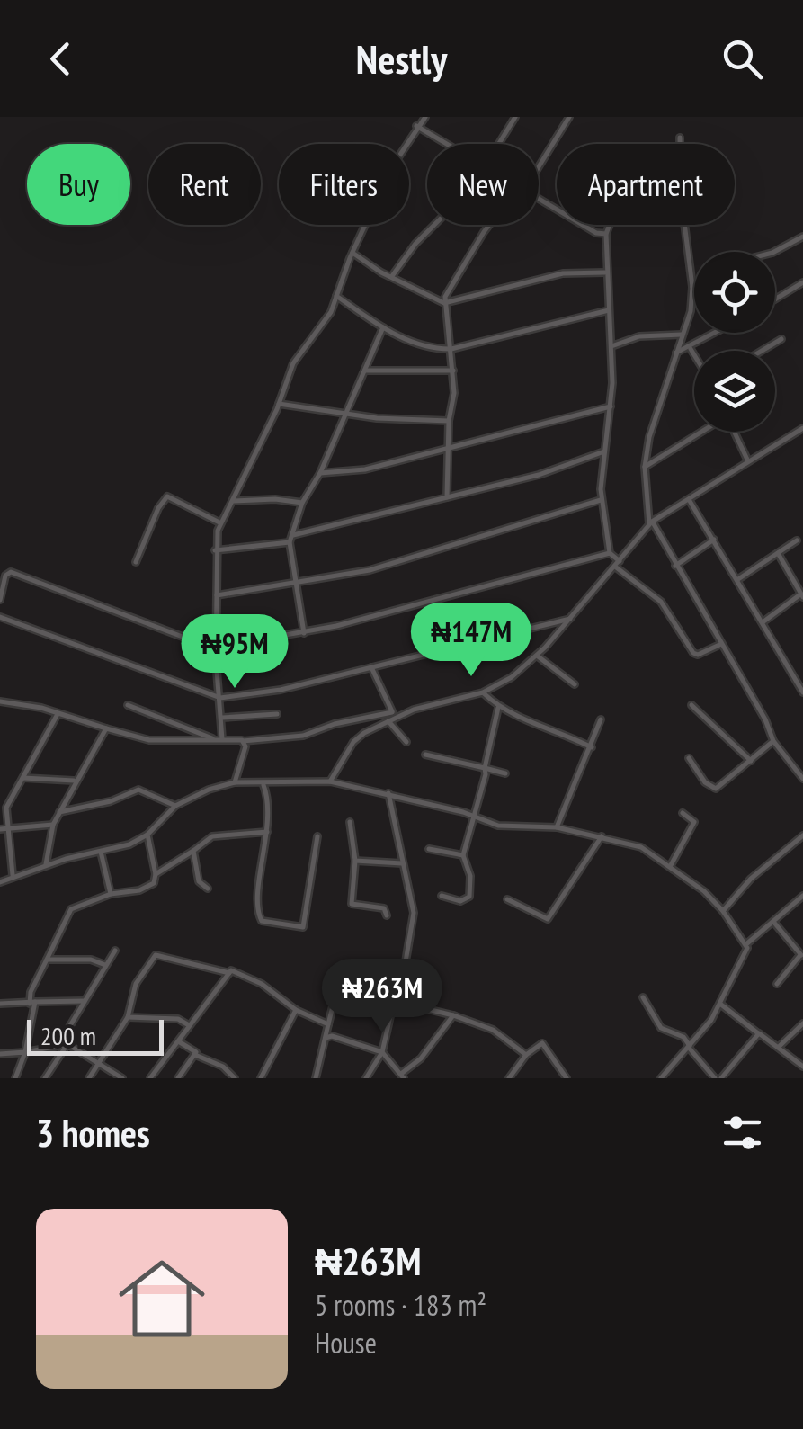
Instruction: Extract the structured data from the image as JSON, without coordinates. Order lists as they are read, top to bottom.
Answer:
{
  "scale_bar": "200 m",
  "page": {
    "header": "Nestly",
    "chip": [
      "Buy",
      "Rent",
      "Filters",
      "New",
      "Apartment"
    ],
    "price": ["₦147M", "₦95M", "₦263M"],
    "scale": "200 m",
    "heading": "3 homes",
    "list": [
      {
        "name": "₦263M",
        "note": "5 rooms · 183 m² · House"
      }
    ]
  }
}
